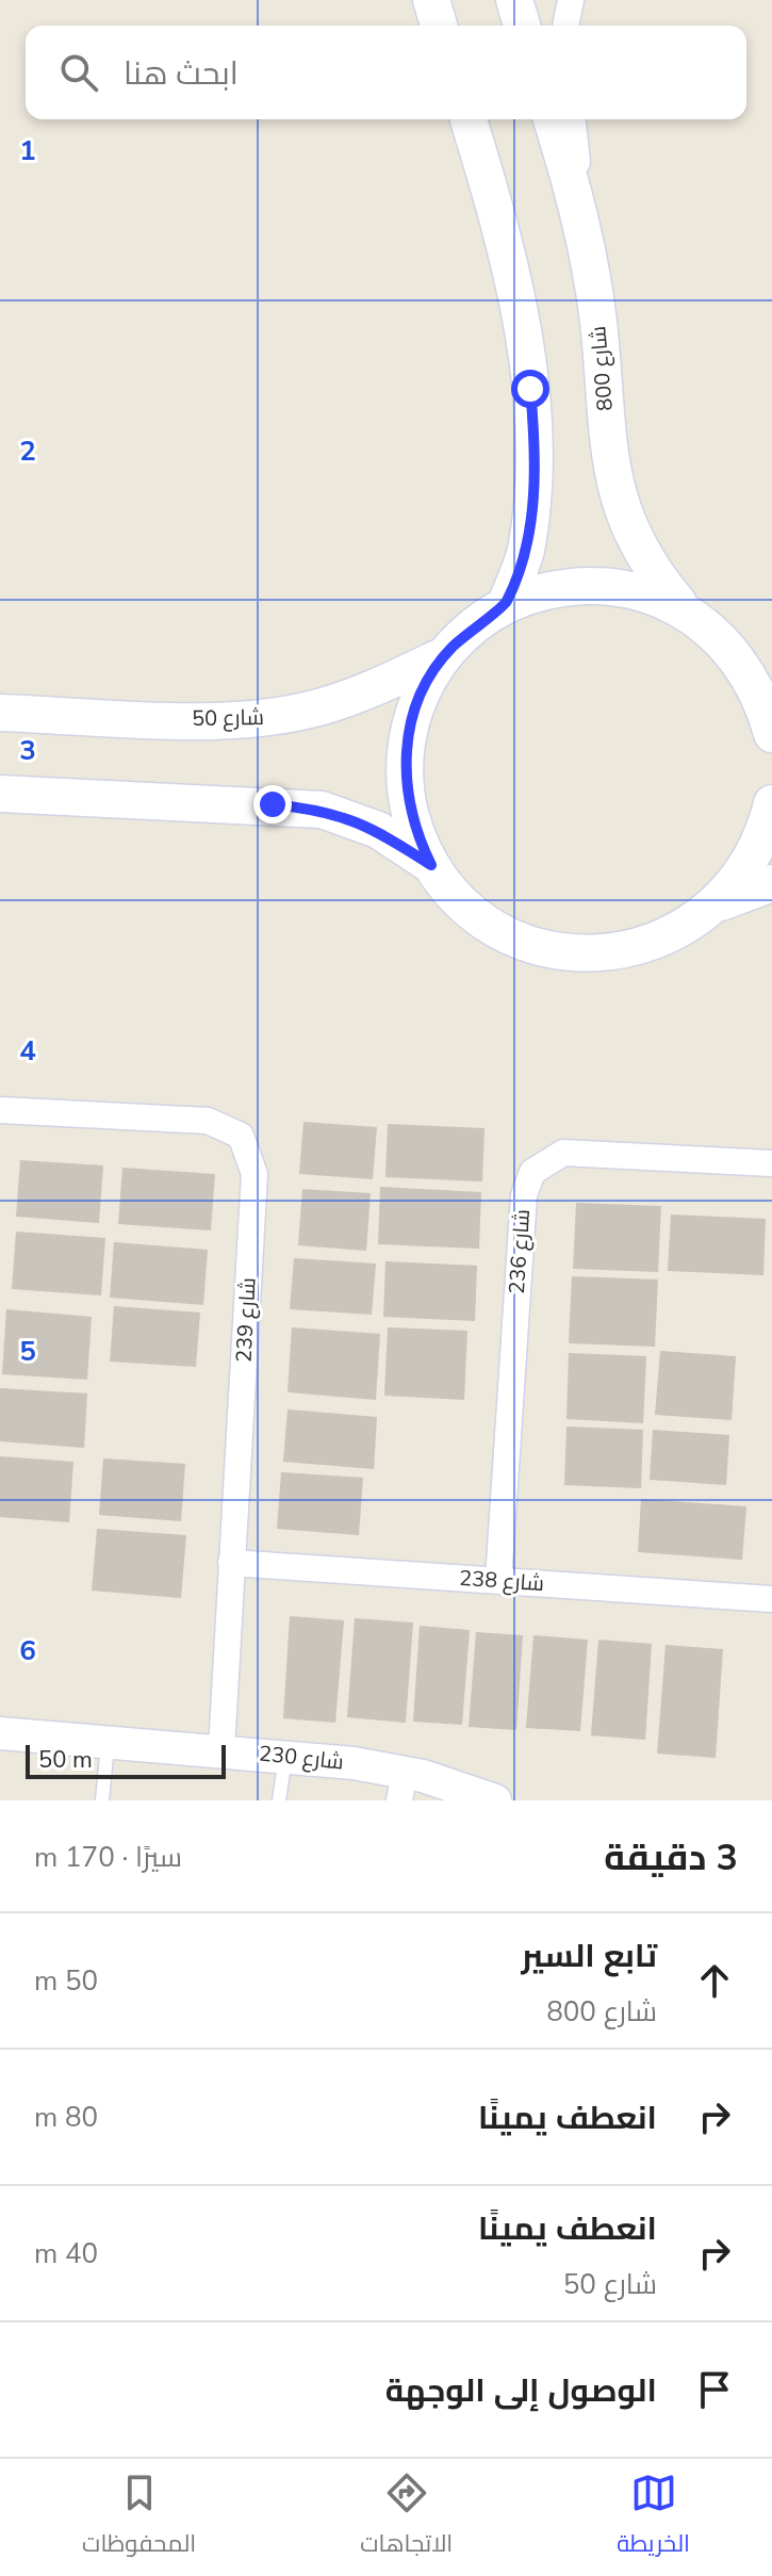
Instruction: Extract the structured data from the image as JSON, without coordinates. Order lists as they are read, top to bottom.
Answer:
{
  "streets": {
    "main road": ["شارع 800", "شارع 50"],
    "street": [
      "شارع 236",
      "شارع 239",
      "شارع 238",
      "شارع 230"
    ]
  },
  "crossings": [
    ["شارع 236", "شارع 238"],
    ["شارع 239", "شارع 238"],
    ["شارع 239", "شارع 230"]
  ],
  "scale_bar": "50 m",
  "page": {
    "search": "ابحث هنا",
    "scale": "50 m",
    "heading": ["3 دقيقة", "سيرًا · 170 m"],
    "list": [
      ["تابع السير", "شارع 800", "50 m"],
      ["انعطف يمينًا", "80 m"],
      ["انعطف يمينًا", "شارع 50", "40 m"],
      "الوصول إلى الوجهة"
    ],
    "nav": ["الخريطة", "الاتجاهات", "المحفوظات"]
  },
  "grid": {
    "rows": [
      "1",
      "2",
      "3",
      "4",
      "5",
      "6"
    ]
  }
}
